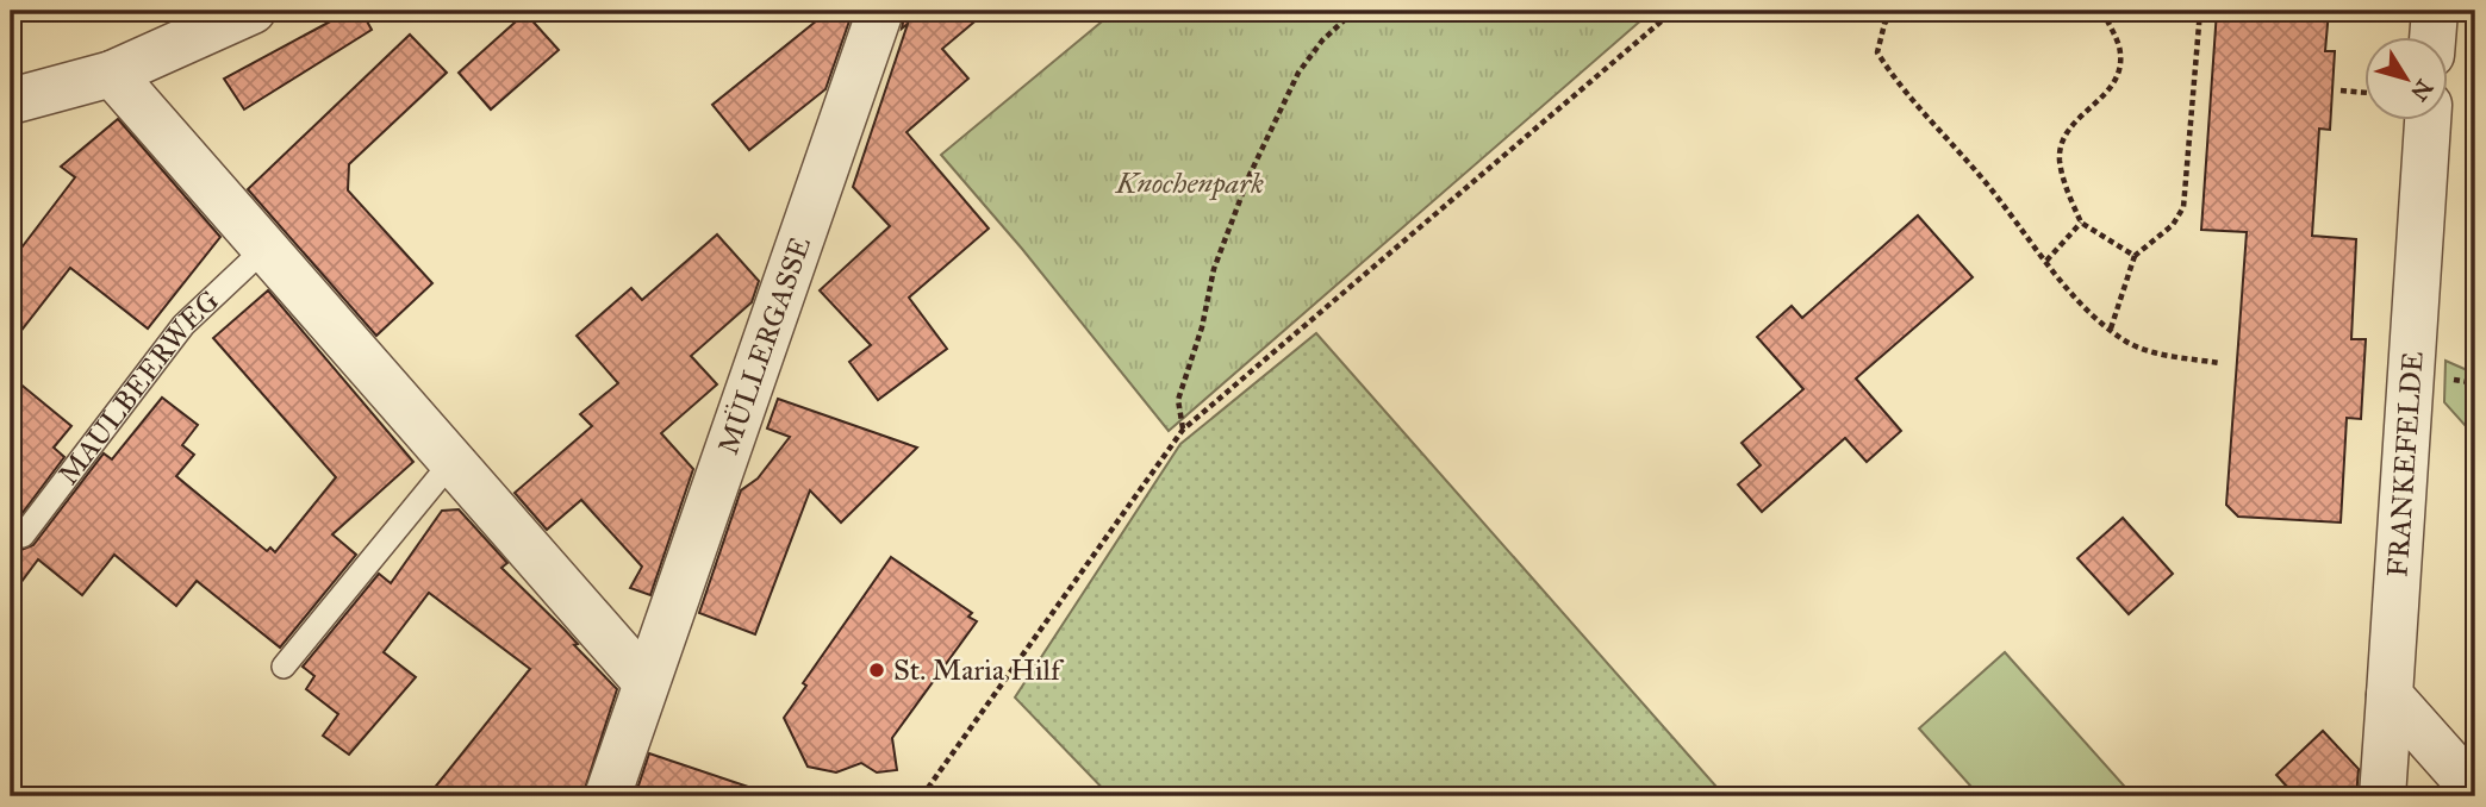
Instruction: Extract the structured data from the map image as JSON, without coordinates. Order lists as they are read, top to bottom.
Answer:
{
  "streets": {
    "street": ["MÜLLERGASSE", "FRANKEFELDE"],
    "lane": ["MAULBEERWEG"]
  },
  "parks": ["Knochenpark"],
  "places": ["St. Maria Hilf"],
  "north": "bottom right"
}
